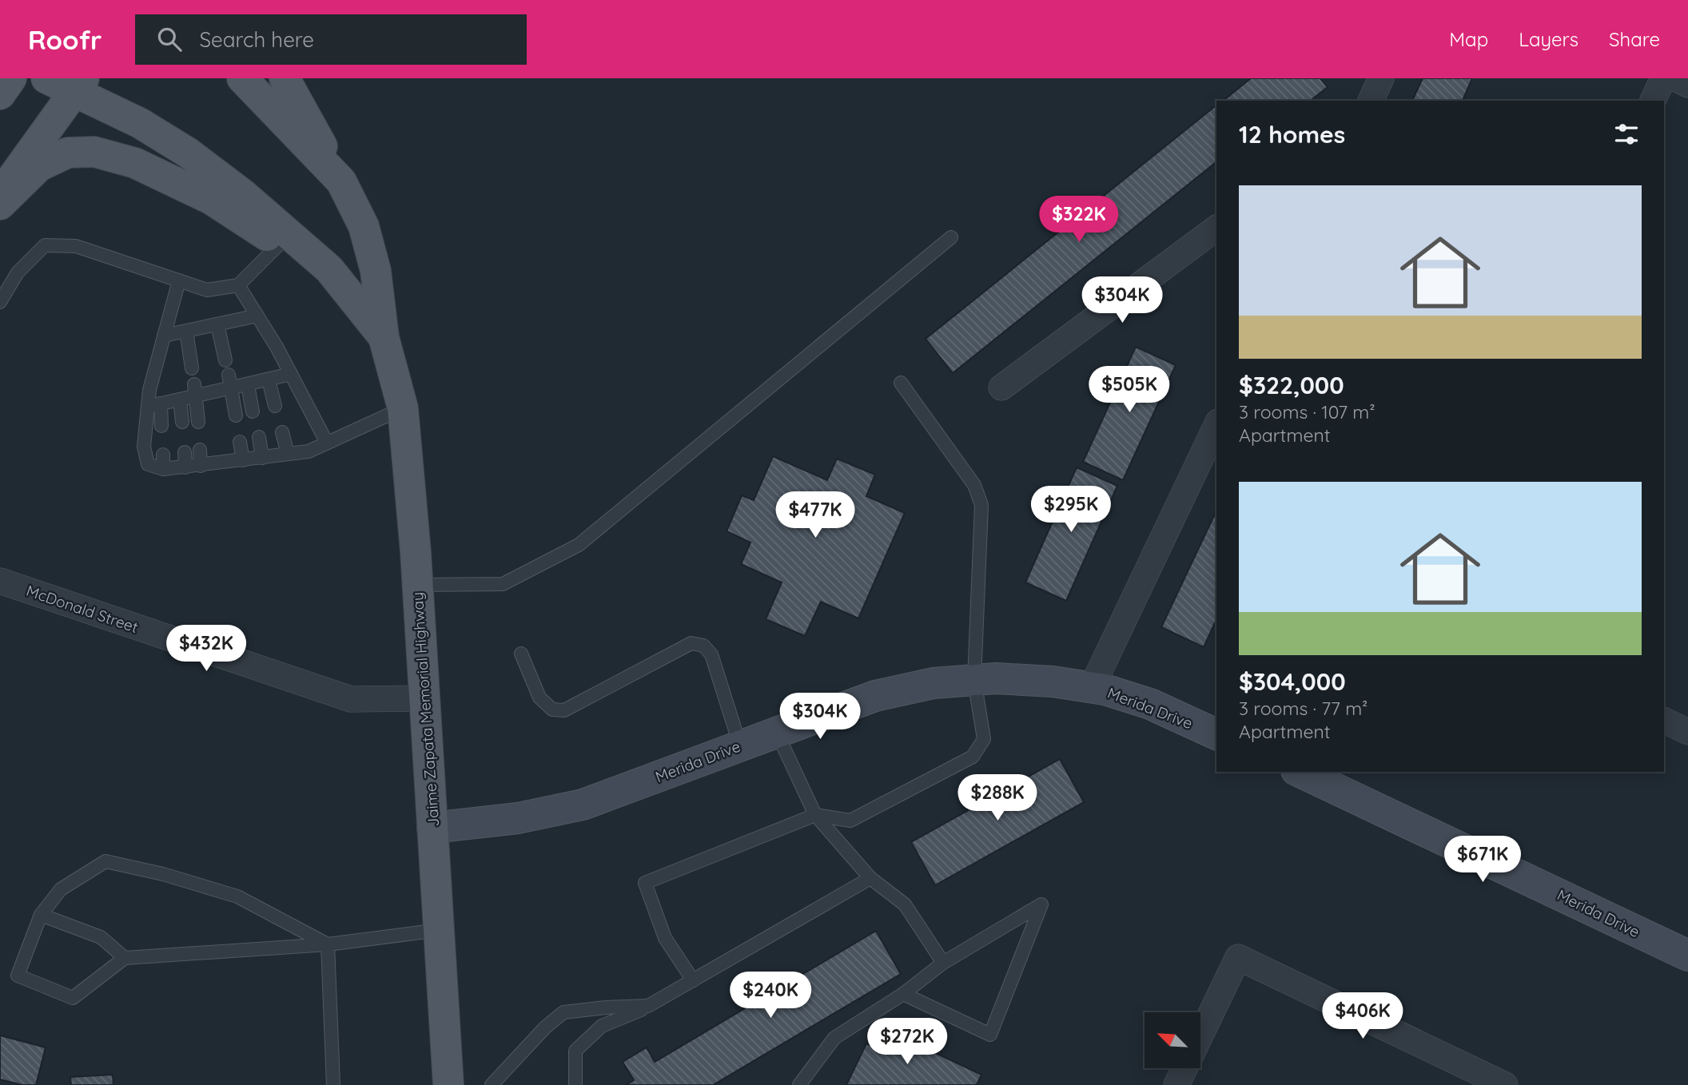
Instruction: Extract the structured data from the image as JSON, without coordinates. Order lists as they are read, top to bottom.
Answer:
{
  "streets": {
    "main road": ["Jaime Zapata Memorial Highway"],
    "street": ["McDonald Street", "Merida Drive"]
  },
  "crossings": [
    ["McDonald Street", "Jaime Zapata Memorial Highway"],
    ["Merida Drive", "Jaime Zapata Memorial Highway"]
  ],
  "north": "top left",
  "page": {
    "header": "Roofr",
    "search": "Search here",
    "nav": ["Map", "Layers", "Share"],
    "heading": "12 homes",
    "list": [
      {
        "name": "$322,000",
        "note": "3 rooms · 107 m² · Apartment"
      },
      {
        "name": "$304,000",
        "note": "3 rooms · 77 m² · Apartment"
      }
    ],
    "price": [
      "$322K",
      "$304K",
      "$505K",
      "$295K",
      "$477K",
      "$432K",
      "$304K",
      "$288K",
      "$671K",
      "$240K",
      "$406K",
      "$272K"
    ]
  }
}
